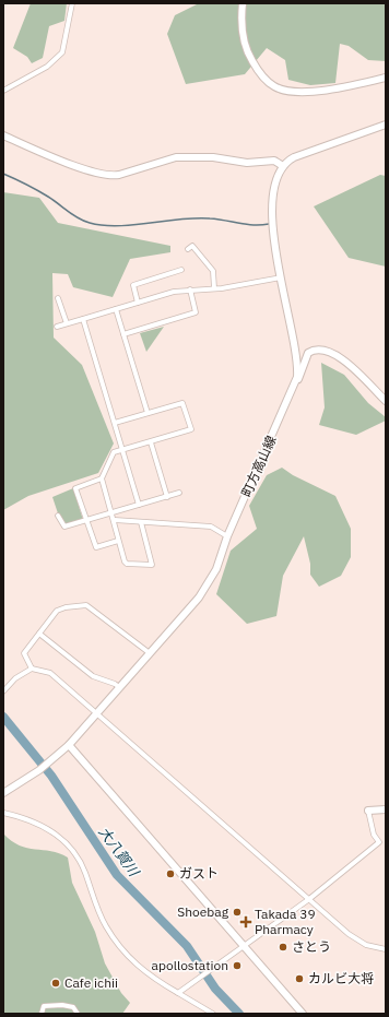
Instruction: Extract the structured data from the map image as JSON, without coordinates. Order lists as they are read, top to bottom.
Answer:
{
  "streets": {
    "street": ["町方高山線"]
  },
  "water": ["大八賀川"],
  "places": {
    "other": [
      "ガスト",
      "Shoebag",
      "さとう",
      "apollostation",
      "カルビ大将",
      "Cafe ichii"
    ],
    "health": ["Takada 39 Pharmacy"]
  }
}
